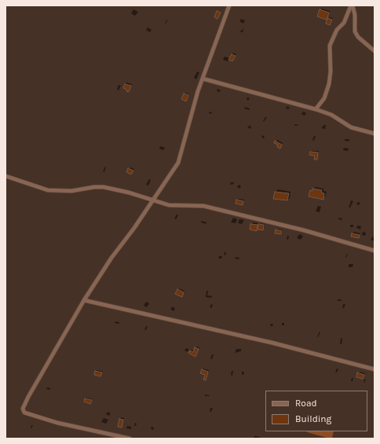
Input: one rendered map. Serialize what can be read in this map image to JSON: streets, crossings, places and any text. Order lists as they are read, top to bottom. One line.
{"legend":["Road","Building"]}
